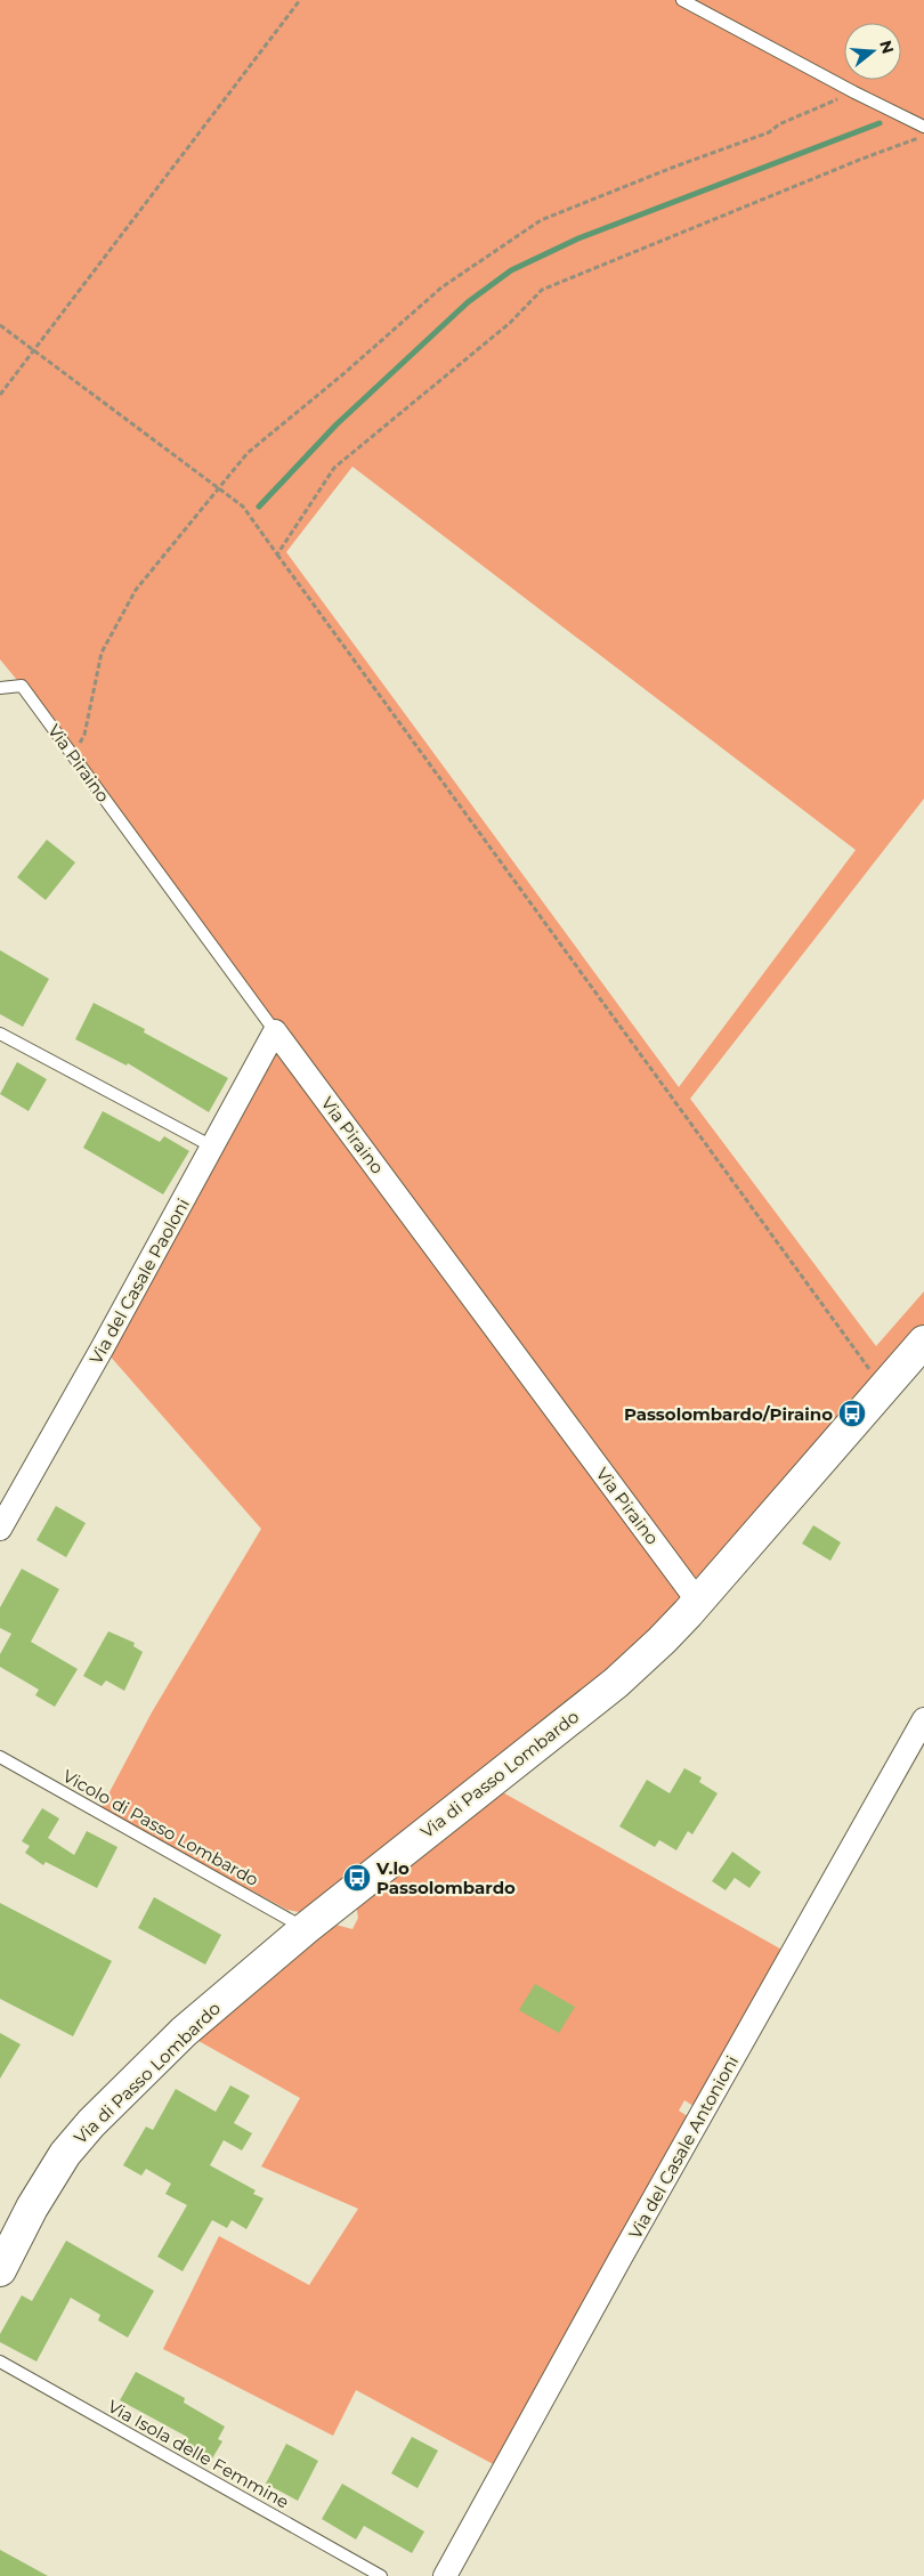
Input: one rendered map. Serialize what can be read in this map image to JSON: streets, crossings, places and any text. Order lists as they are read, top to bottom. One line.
{"streets":{"street":["Via Piraino","Via del Casale Paoloni","Via di Passo Lombardo","Via del Casale Antonioni"],"lane":["Vicolo di Passo Lombardo","Via Isola delle Femmine"]},"crossings":[["Via Piraino","Via del Casale Paoloni"],["Via Piraino","Via di Passo Lombardo"],["Via di Passo Lombardo","Vicolo di Passo Lombardo"]],"places":{"bus stop":["Passolombardo/Piraino","V.lo Passolombardo"]},"north":"right"}
